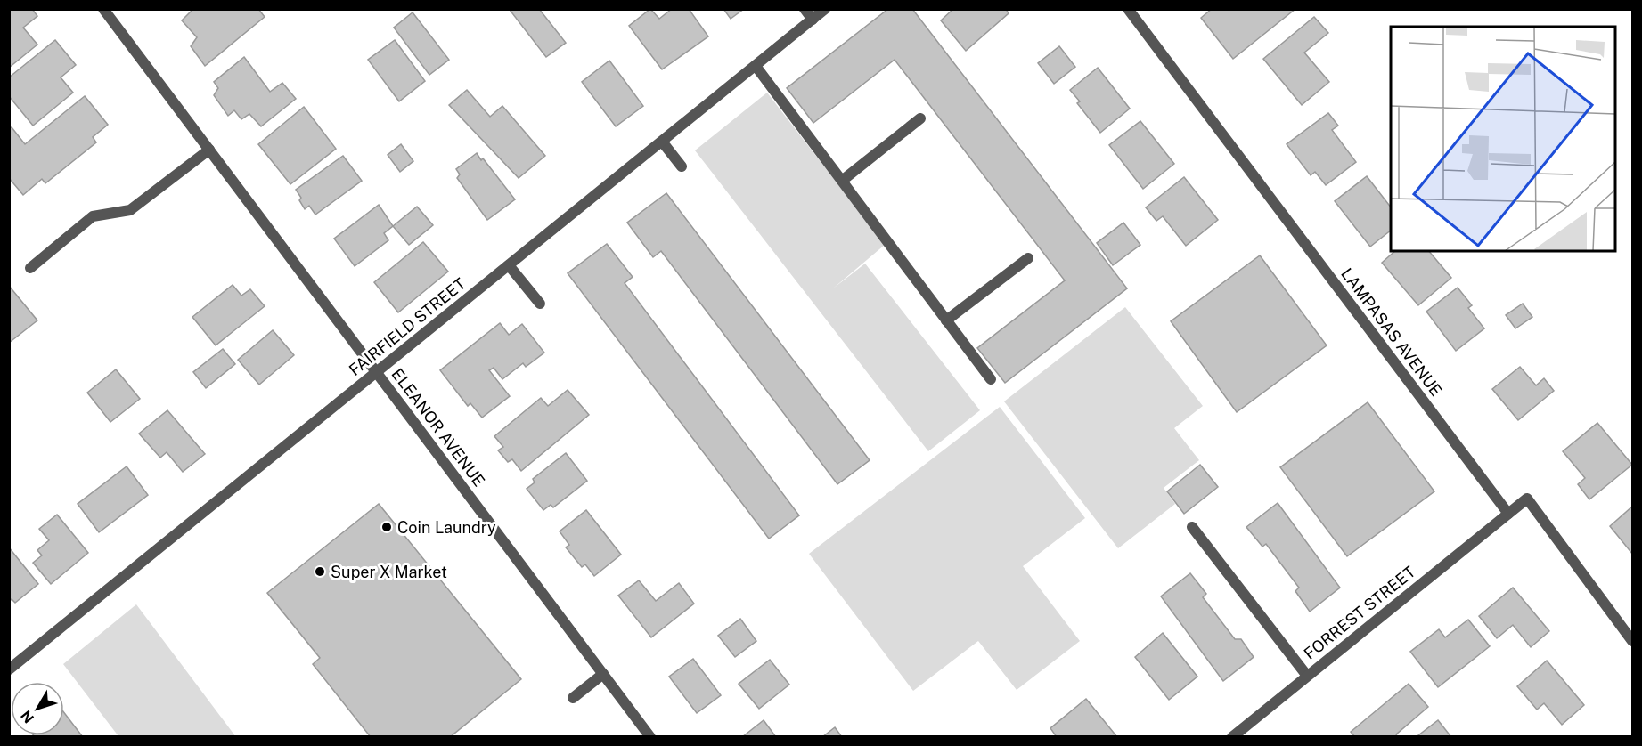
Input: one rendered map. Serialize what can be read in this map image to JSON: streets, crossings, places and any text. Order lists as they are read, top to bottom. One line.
{"streets":{"street":["FAIRFIELD STREET","LAMPASAS AVENUE","ELEANOR AVENUE","FORREST STREET"]},"crossings":[["FAIRFIELD STREET","ELEANOR AVENUE"],["LAMPASAS AVENUE","FORREST STREET"]],"places":["Coin Laundry","Super X Market"],"north":"bottom left"}
